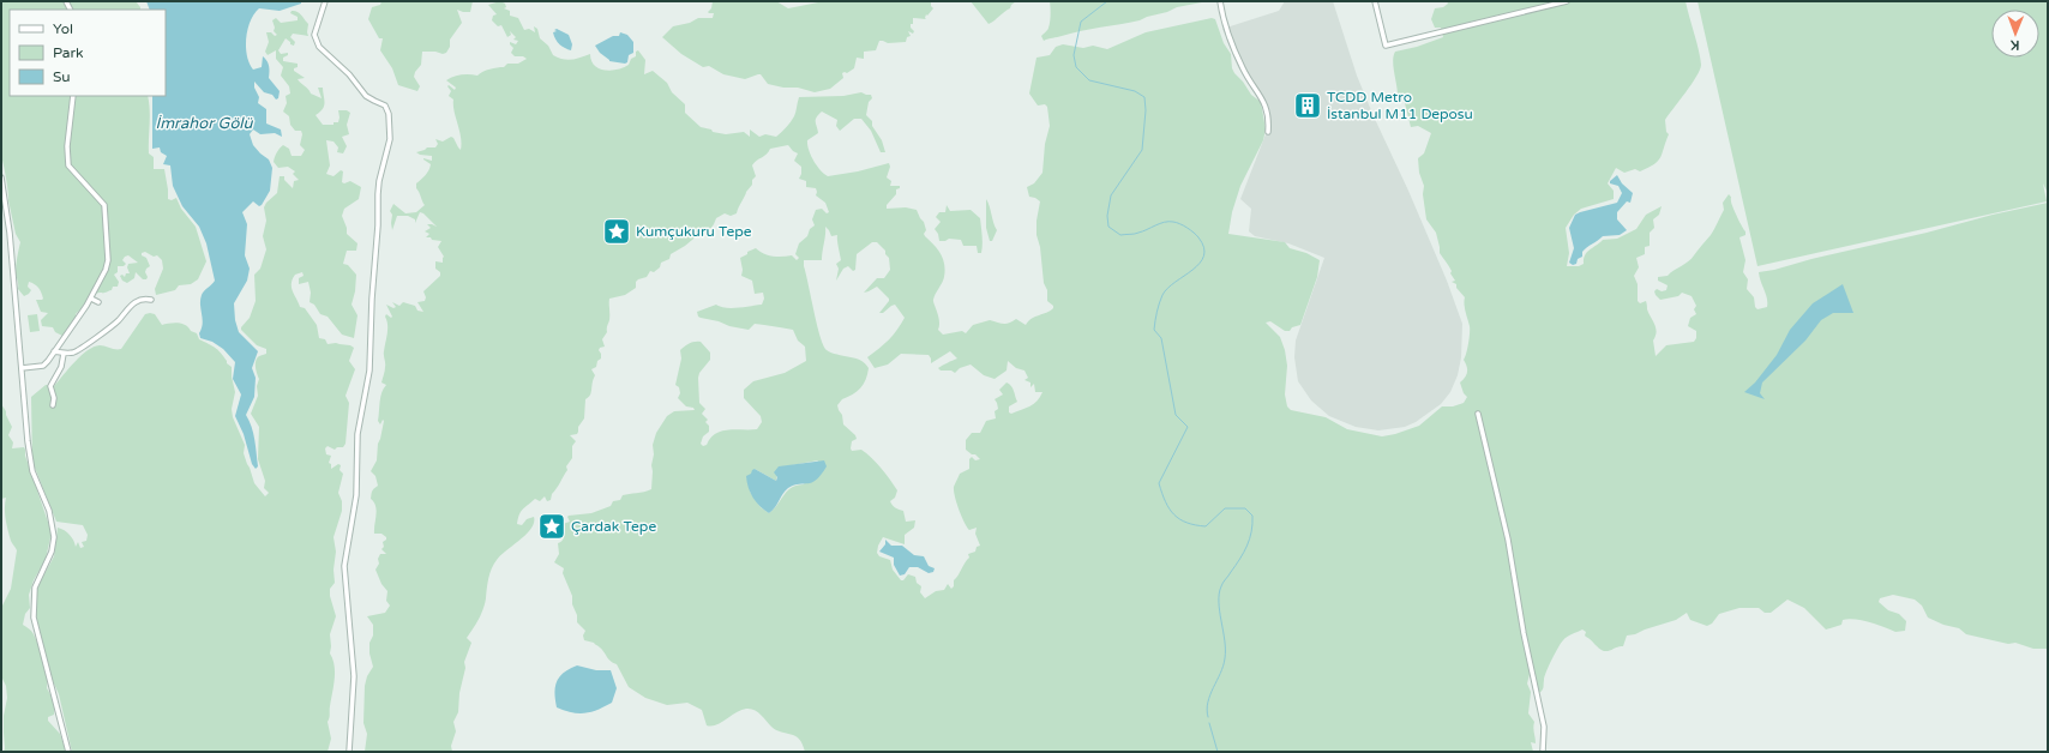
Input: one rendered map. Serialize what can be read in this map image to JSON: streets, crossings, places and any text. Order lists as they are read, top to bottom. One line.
{"water":["İmrahor Gölü"],"places":{"building":["TCDD Metro İstanbul M11 Deposu"],"place":["Kumçukuru Tepe","Çardak Tepe"]},"legend":["Yol","Park","Su"],"north":"bottom"}
